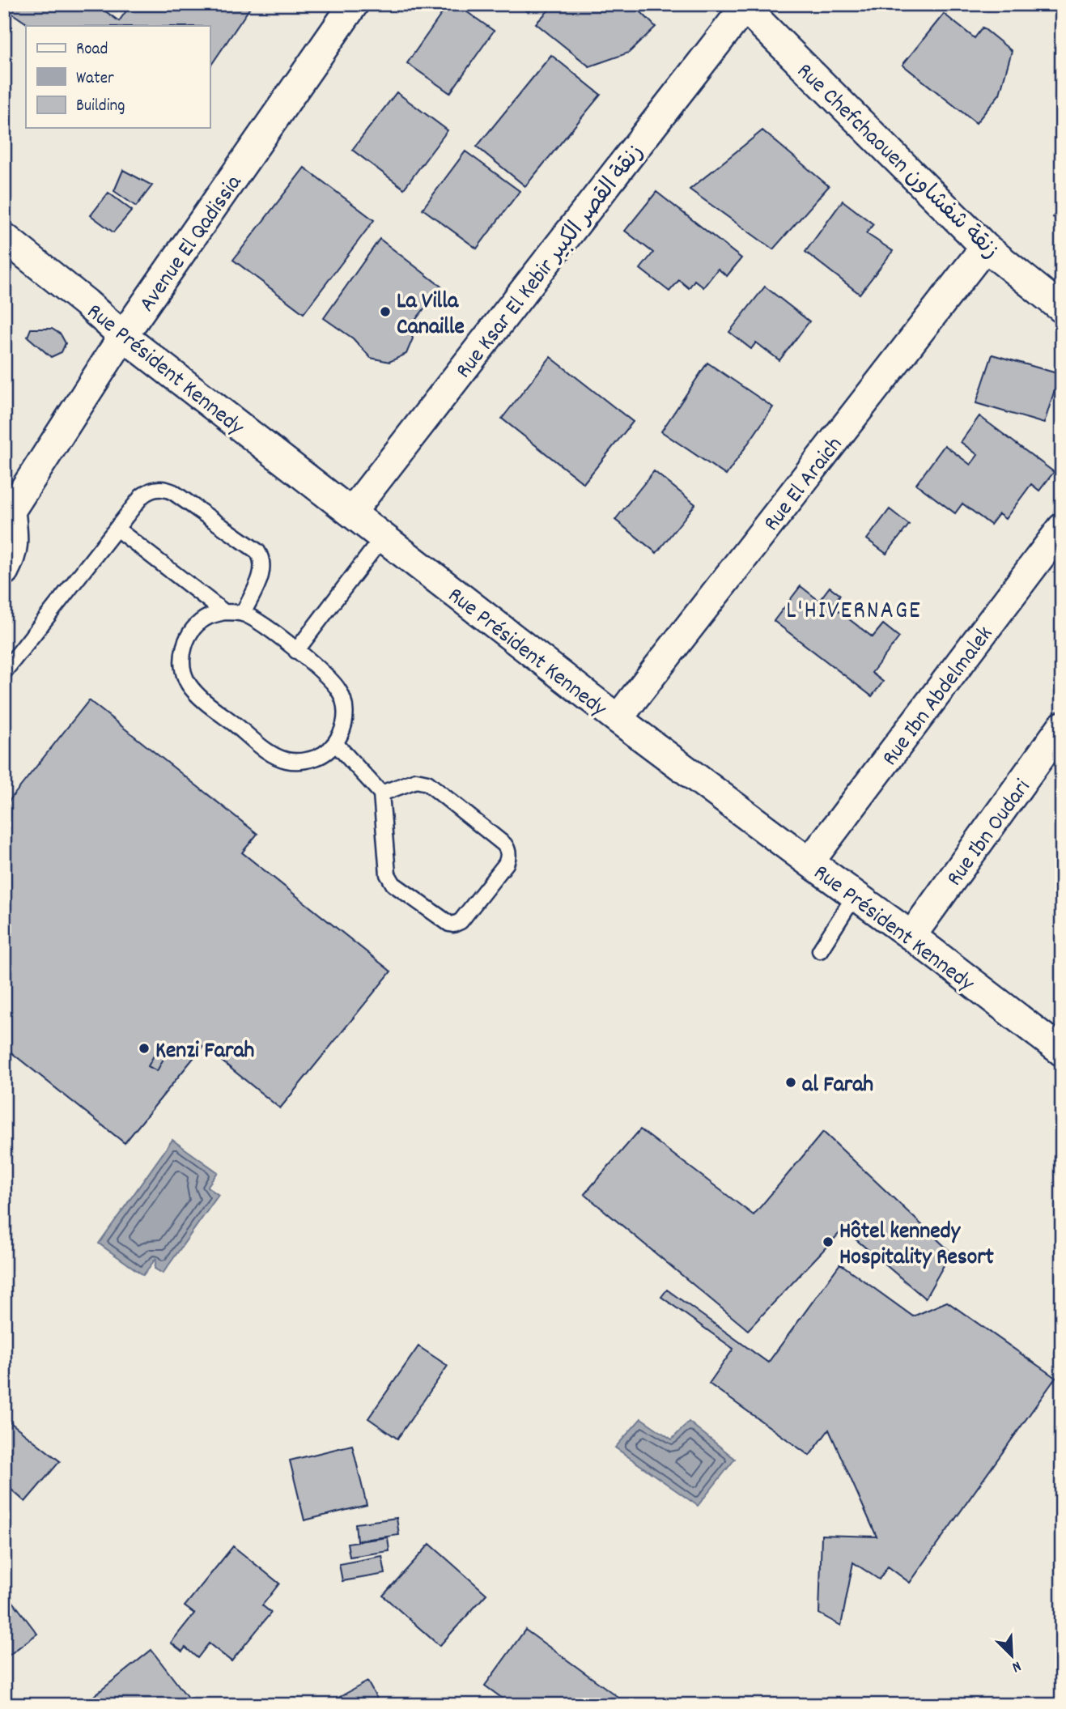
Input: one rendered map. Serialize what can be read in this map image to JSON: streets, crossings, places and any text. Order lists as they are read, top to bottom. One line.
{"streets":{"street":["Rue Chefchaouen زنقة شفشاون","Avenue El Qadissia","Rue Ksar El Kebir زنقة القصر الكبير","Rue Président Kennedy","Rue El Araich","Rue Ibn Abdelmalek","Rue Ibn Oudari"]},"crossings":[["Rue Chefchaouen زنقة شفشاون","Rue Ksar El Kebir زنقة القصر الكبير"],["Rue Chefchaouen زنقة شفشاون","Rue El Araich"],["Avenue El Qadissia","Rue Président Kennedy"],["Rue Ksar El Kebir زنقة القصر الكبير","Rue Président Kennedy"],["Rue Président Kennedy","Rue El Araich"],["Rue Président Kennedy","Rue Ibn Abdelmalek"],["Rue Président Kennedy","Rue Ibn Oudari"]],"districts":["L'HIVERNAGE"],"places":["La Villa Canaille","Kenzi Farah","al Farah","Hôtel kennedy Hospitality Resort"],"legend":["Road","Water","Building"],"north":"bottom right"}
